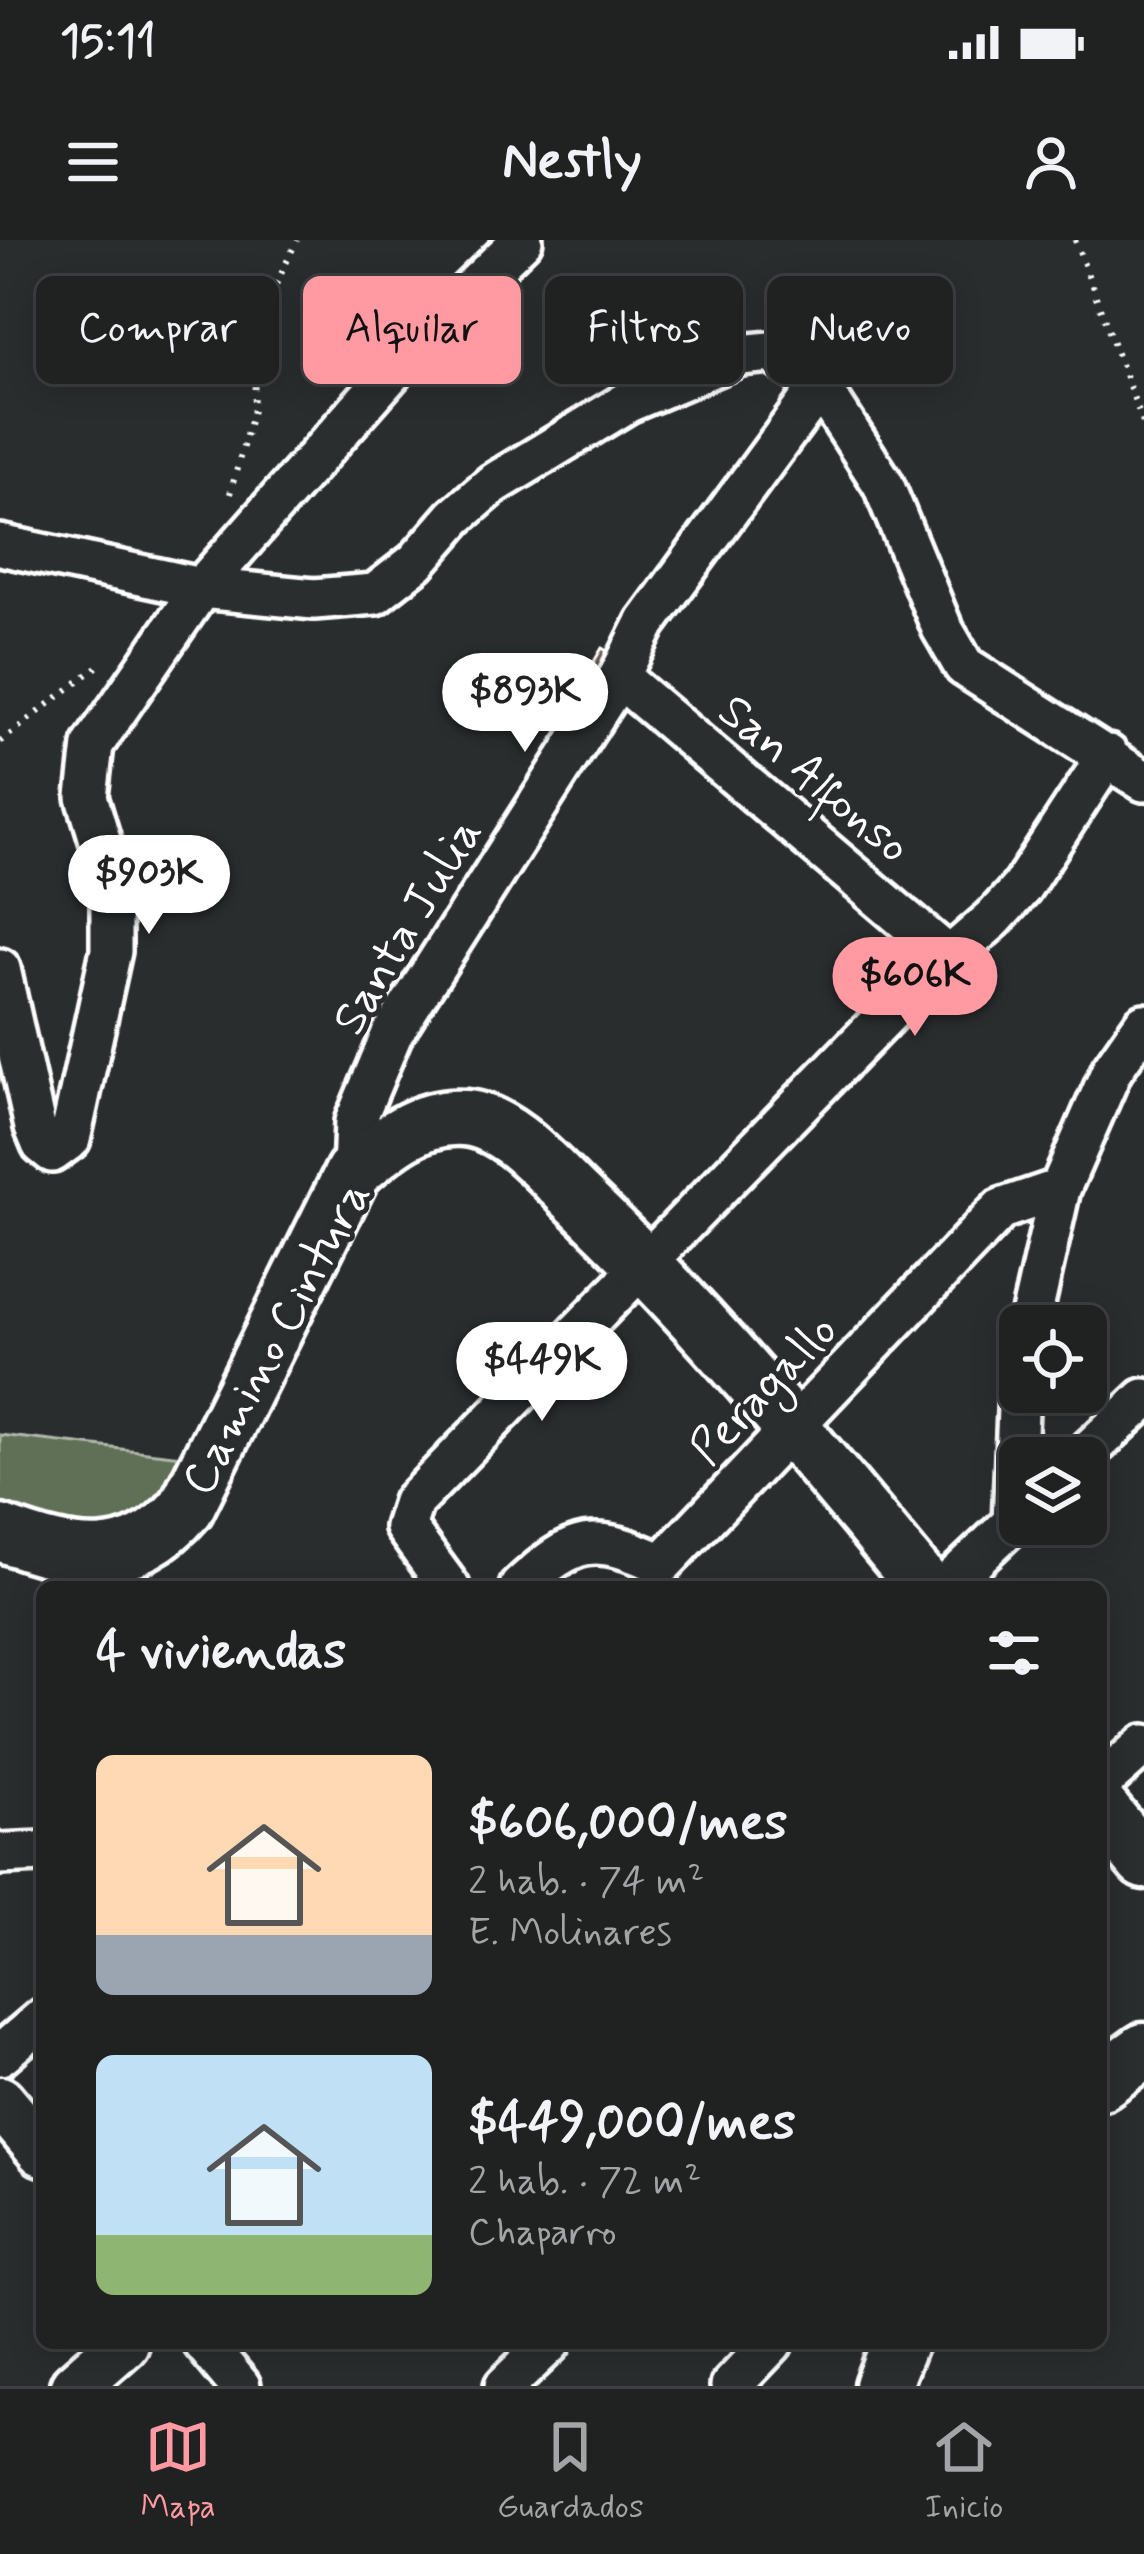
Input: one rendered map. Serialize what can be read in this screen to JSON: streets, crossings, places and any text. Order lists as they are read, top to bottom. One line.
{"streets":{"main road":["Camino Cintura"],"street":["San Alfonso","Santa Julia","Peragallo"]},"crossings":[["San Alfonso","Santa Julia"],["Santa Julia","Camino Cintura"],["Camino Cintura","Peragallo"]],"page":{"status":"15:11","header":"Nestly","chip":["Comprar","Alquilar","Filtros","Nuevo"],"price":["$893K","$903K","$606K","$449K"],"heading":"4 viviendas","list":[{"name":"$606,000/mes","note":"2 hab. · 74 m² · E. Molinares"},{"name":"$449,000/mes","note":"2 hab. · 72 m² · Chaparro"}],"tabs":["Mapa","Guardados","Inicio"]}}
